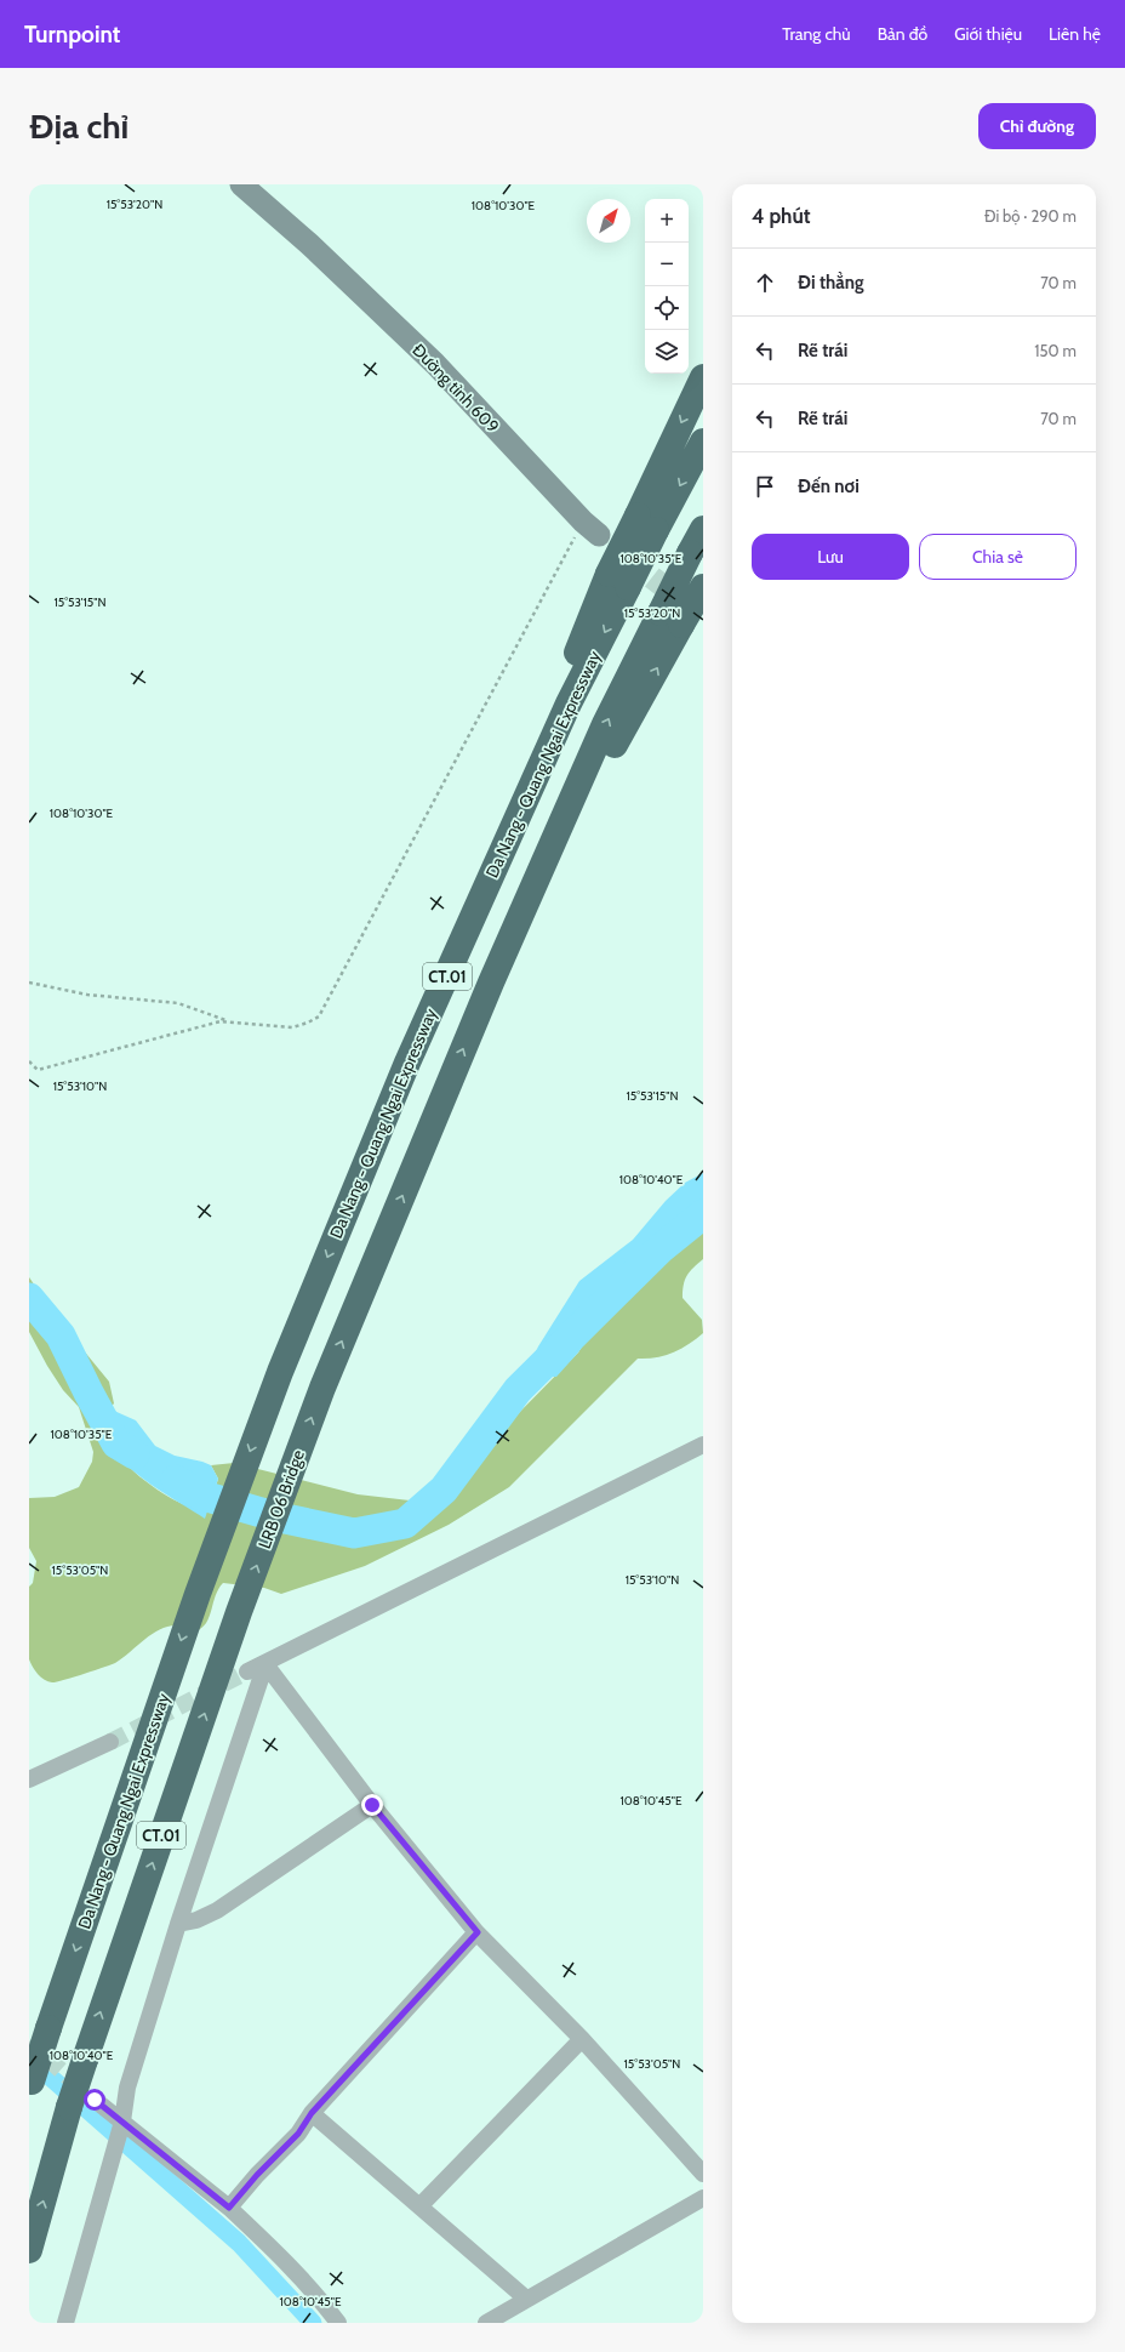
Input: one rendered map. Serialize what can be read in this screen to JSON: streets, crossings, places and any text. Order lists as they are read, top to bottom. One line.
{"streets":{"highway":["Da Nang - Quang Ngai Expressway","CT.01","LRB 06 Bridge"],"main road":["Đường tỉnh 609"]},"crossings":[["Da Nang - Quang Ngai Expressway","CT.01"],["CT.01","LRB 06 Bridge"]],"one_way":["Da Nang - Quang Ngai Expressway","LRB 06 Bridge"],"north":"top right","page":{"header":"Turnpoint","nav":["Trang chủ","Bản đồ","Giới thiệu","Liên hệ"],"buttons":["Chỉ đường",["Lưu","Chia sẻ"]],"title":"Địa chỉ","heading":["4 phút","Đi bộ · 290 m"],"map_buttons":["+","−"],"list":[["Đi thẳng","70 m"],["Rẽ trái","150 m"],["Rẽ trái","70 m"],"Đến nơi"]},"coordinates":["15°53'20\"N","108°10'30\"E","108°10'35\"E","15°53'15\"N","15°53'10\"N","108°10'40\"E","15°53'05\"N","108°10'45\"E"]}
